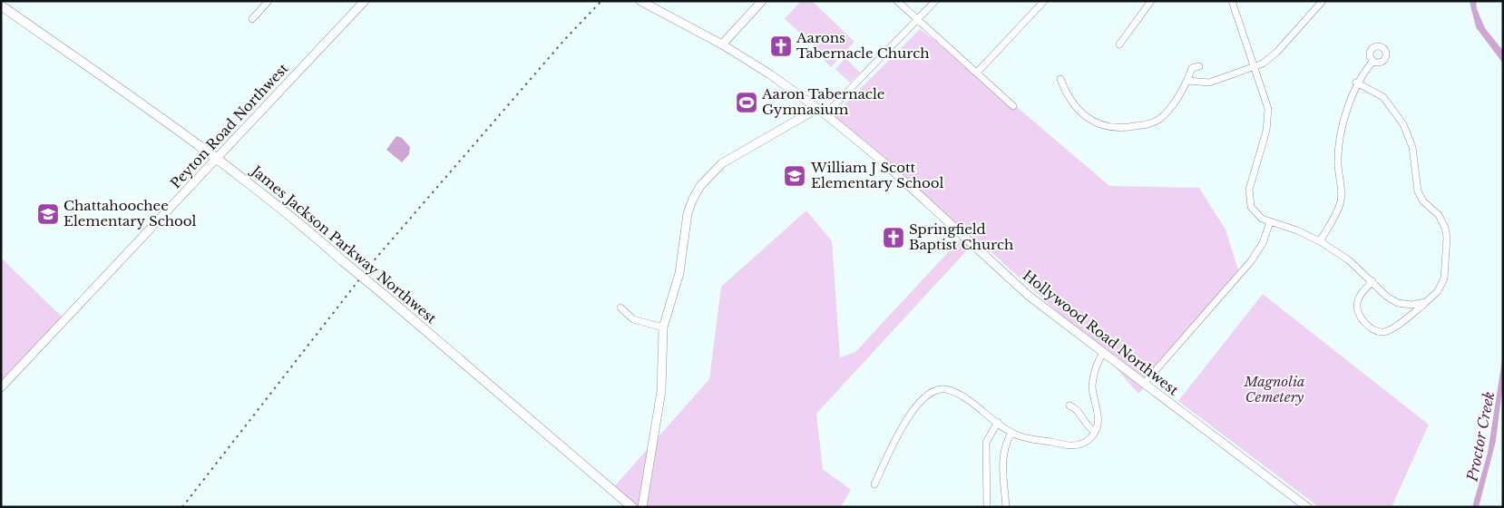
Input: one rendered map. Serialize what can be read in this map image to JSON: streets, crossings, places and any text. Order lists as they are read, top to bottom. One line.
{"streets":{"main road":["James Jackson Parkway Northwest"],"street":["Peyton Road Northwest","Hollywood Road Northwest"]},"crossings":[["Peyton Road Northwest","James Jackson Parkway Northwest"]],"water":["Proctor Creek"],"parks":["Magnolia Cemetery"],"places":{"church":["Aarons Tabernacle Church","Springfield Baptist Church"],"sports":["Aaron Tabernacle Gymnasium"],"school or university":["William J Scott Elementary School","Chattahoochee Elementary School"]}}
